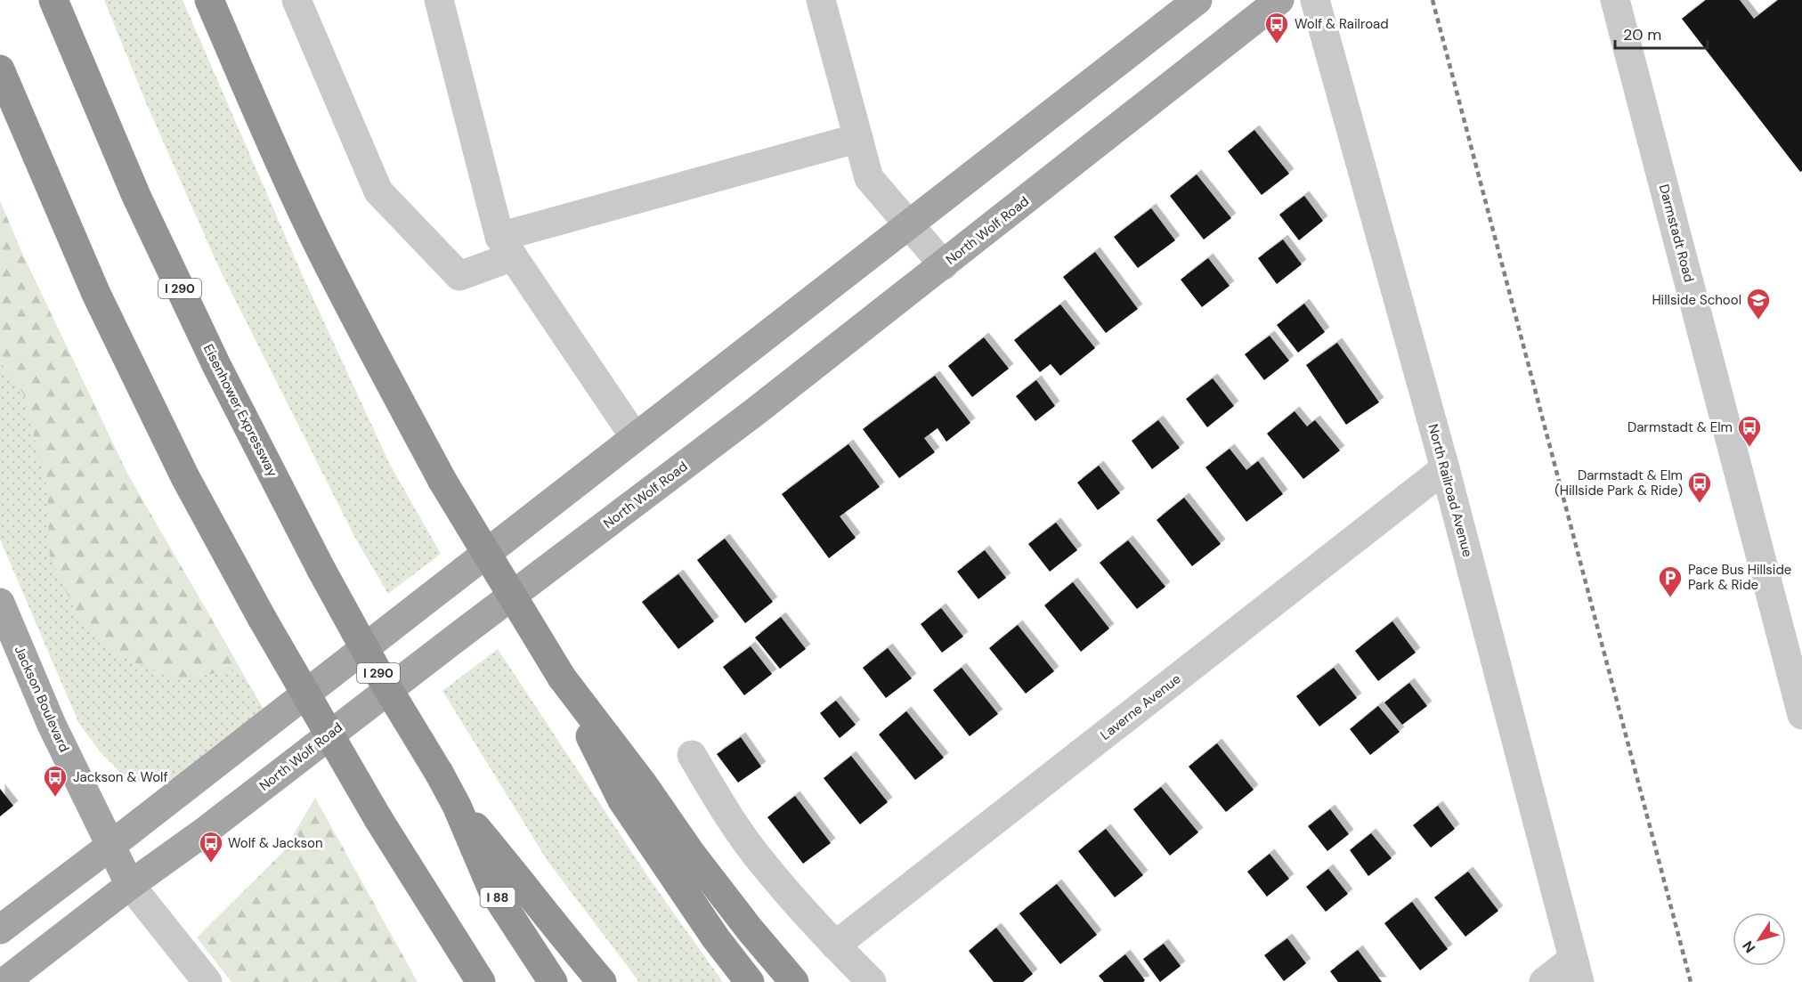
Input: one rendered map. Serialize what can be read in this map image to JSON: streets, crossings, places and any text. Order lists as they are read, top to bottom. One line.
{"streets":{"highway":["I 290","Eisenhower Expressway","I 88"],"main road":["North Wolf Road","Jackson Boulevard"],"street":["Darmstadt Road","North Railroad Avenue","Laverne Avenue"]},"crossings":[["North Wolf Road","Jackson Boulevard"],["I 290","Eisenhower Expressway"],["I 290","I 88"],["Eisenhower Expressway","I 88"],["North Railroad Avenue","Laverne Avenue"]],"places":{"bus stop":["Wolf & Railroad","Darmstadt & Elm","Darmstadt & Elm (Hillside Park & Ride)","Jackson & Wolf","Wolf & Jackson"],"school or university":["Hillside School"],"parking":["Pace Bus Hillside Park & Ride"]},"scale_bar":"20 m","north":"bottom left"}
